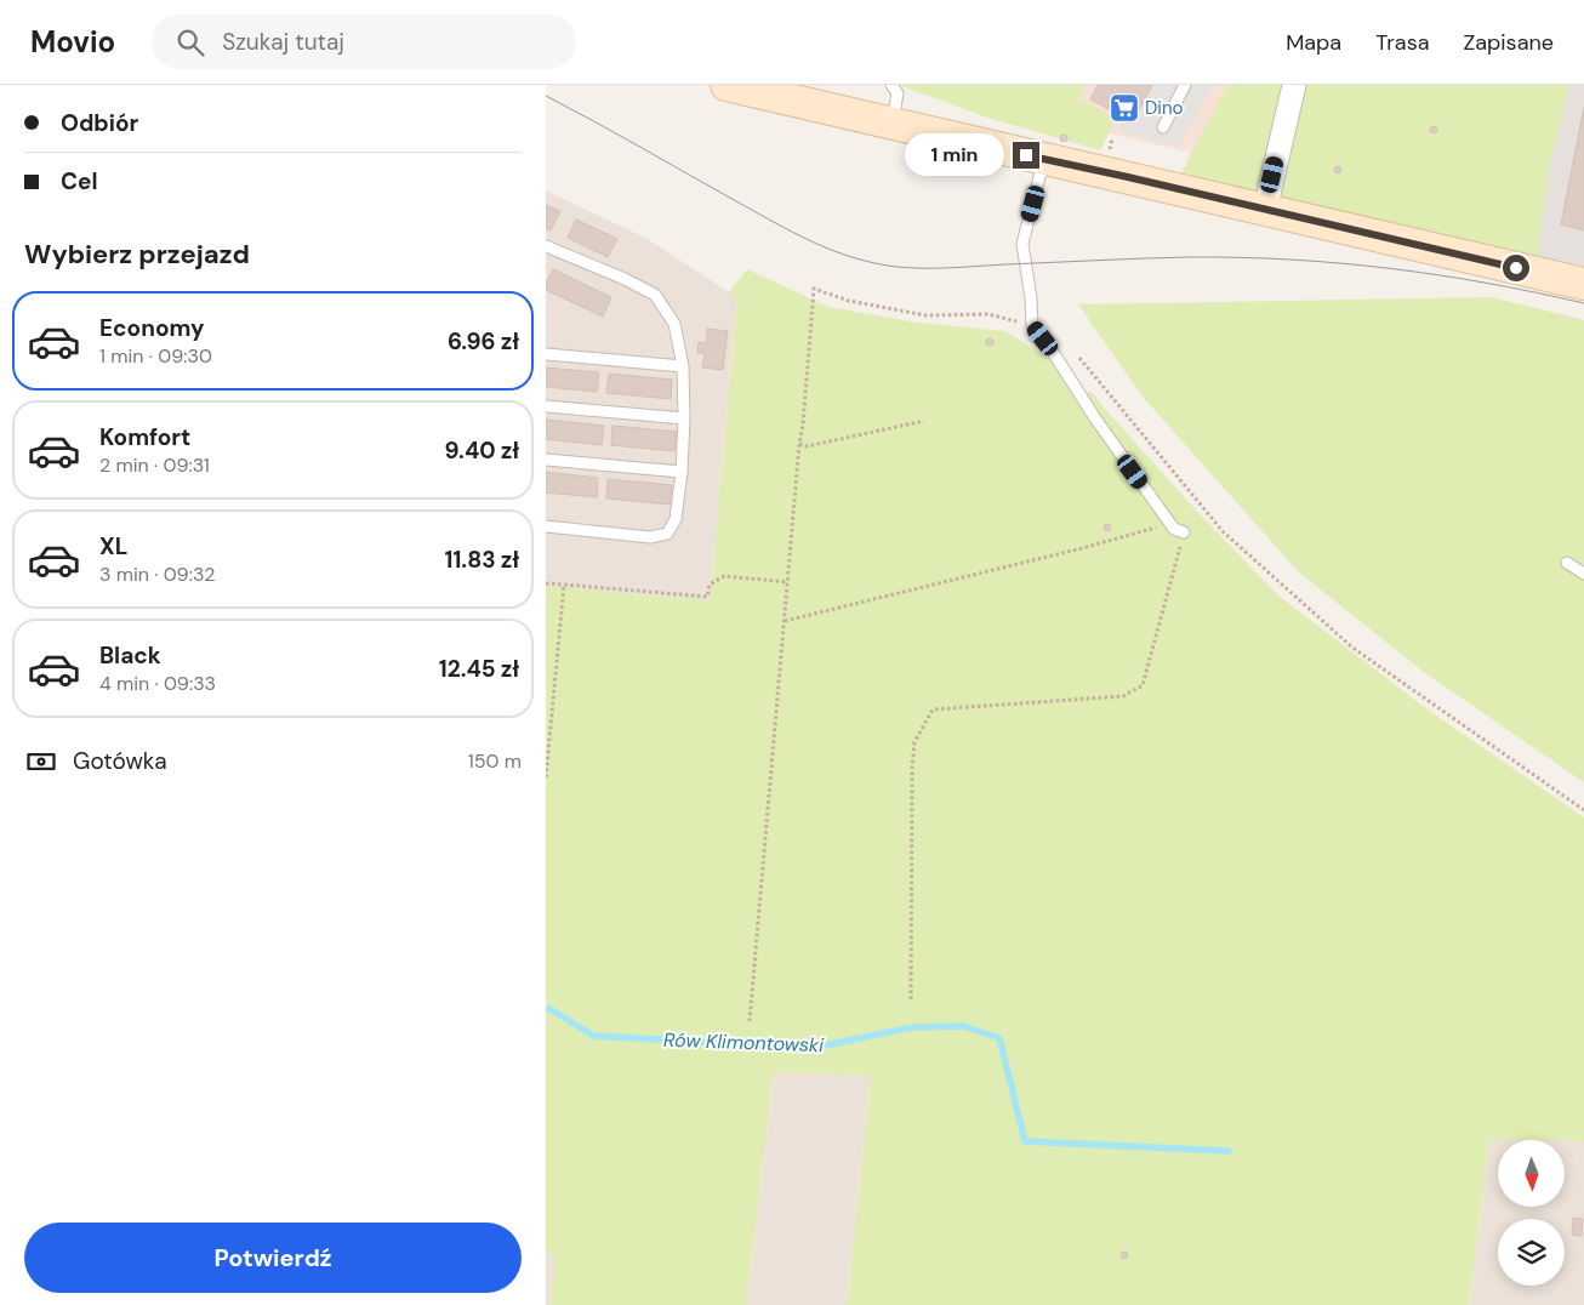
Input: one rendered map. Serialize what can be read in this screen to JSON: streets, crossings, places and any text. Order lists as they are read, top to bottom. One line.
{"water":["Rów Klimontowski"],"places":{"supermarket":["Dino"]},"north":"bottom","page":{"header":"Movio","search":"Szukaj tutaj","nav":["Mapa","Trasa","Zapisane"],"banner":["Odbiór","Cel"],"bubble":"1 min","heading":"Wybierz przejazd","list":[{"name":"Economy","note":"1 min · 09:30","value":"6.96 zł"},{"name":"Komfort","note":"2 min · 09:31","value":"9.40 zł"},{"name":"XL","note":"3 min · 09:32","value":"11.83 zł"},{"name":"Black","note":"4 min · 09:33","value":"12.45 zł"}],"pay":["Gotówka","150 m"],"buttons":"Potwierdź"}}
